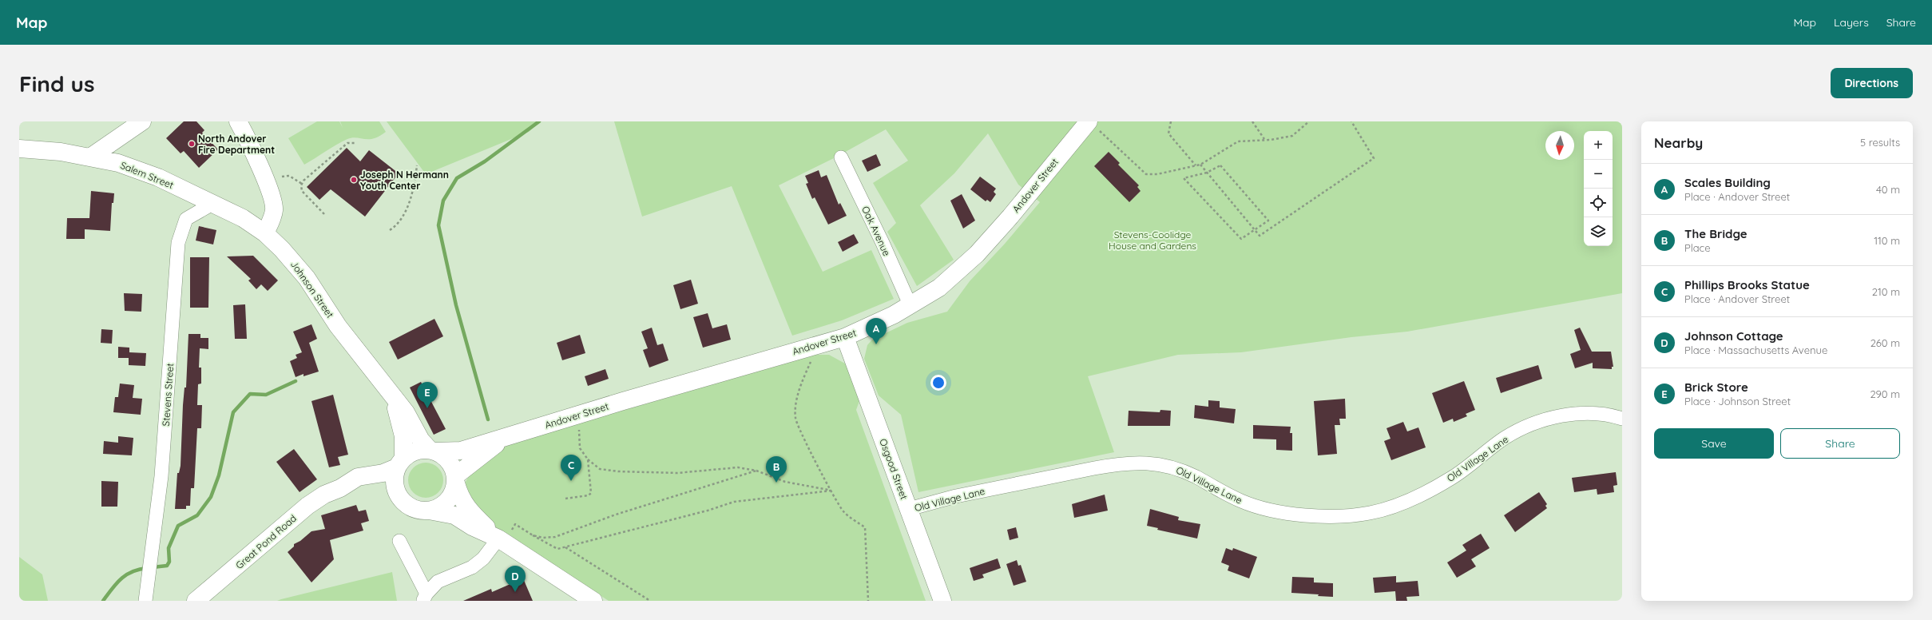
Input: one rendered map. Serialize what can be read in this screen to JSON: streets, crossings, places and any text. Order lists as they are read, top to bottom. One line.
{"streets":{"street":["Salem Street","Andover Street","Oak Avenue","Johnson Street","Stevens Street","Old Village Lane","Osgood Street","Great Pond Road"]},"crossings":[["Salem Street","Johnson Street"],["Salem Street","Stevens Street"],["Andover Street","Oak Avenue"],["Andover Street","Johnson Street"],["Andover Street","Osgood Street"],["Andover Street","Great Pond Road"],["Johnson Street","Great Pond Road"],["Old Village Lane","Osgood Street"]],"parks":["Stevens-Coolidge House and Gardens"],"places":["North Andover Fire Department","Joseph N Hermann Youth Center"],"north":"bottom","page":{"header":"Map","nav":["Map","Layers","Share"],"buttons":["Directions",["Save","Share"]],"title":"Find us","heading":["Nearby","5 results"],"map_buttons":["+","−"],"list":[{"mark":"A","name":"Scales Building","note":"Place · Andover Street","value":"40 m"},{"mark":"B","name":"The Bridge","note":"Place","value":"110 m"},{"mark":"C","name":"Phillips Brooks Statue","note":"Place · Andover Street","value":"210 m"},{"mark":"D","name":"Johnson Cottage","note":"Place · Massachusetts Avenue","value":"260 m"},{"mark":"E","name":"Brick Store","note":"Place · Johnson Street","value":"290 m"}],"pins":["A","E","C","B","D"]}}
